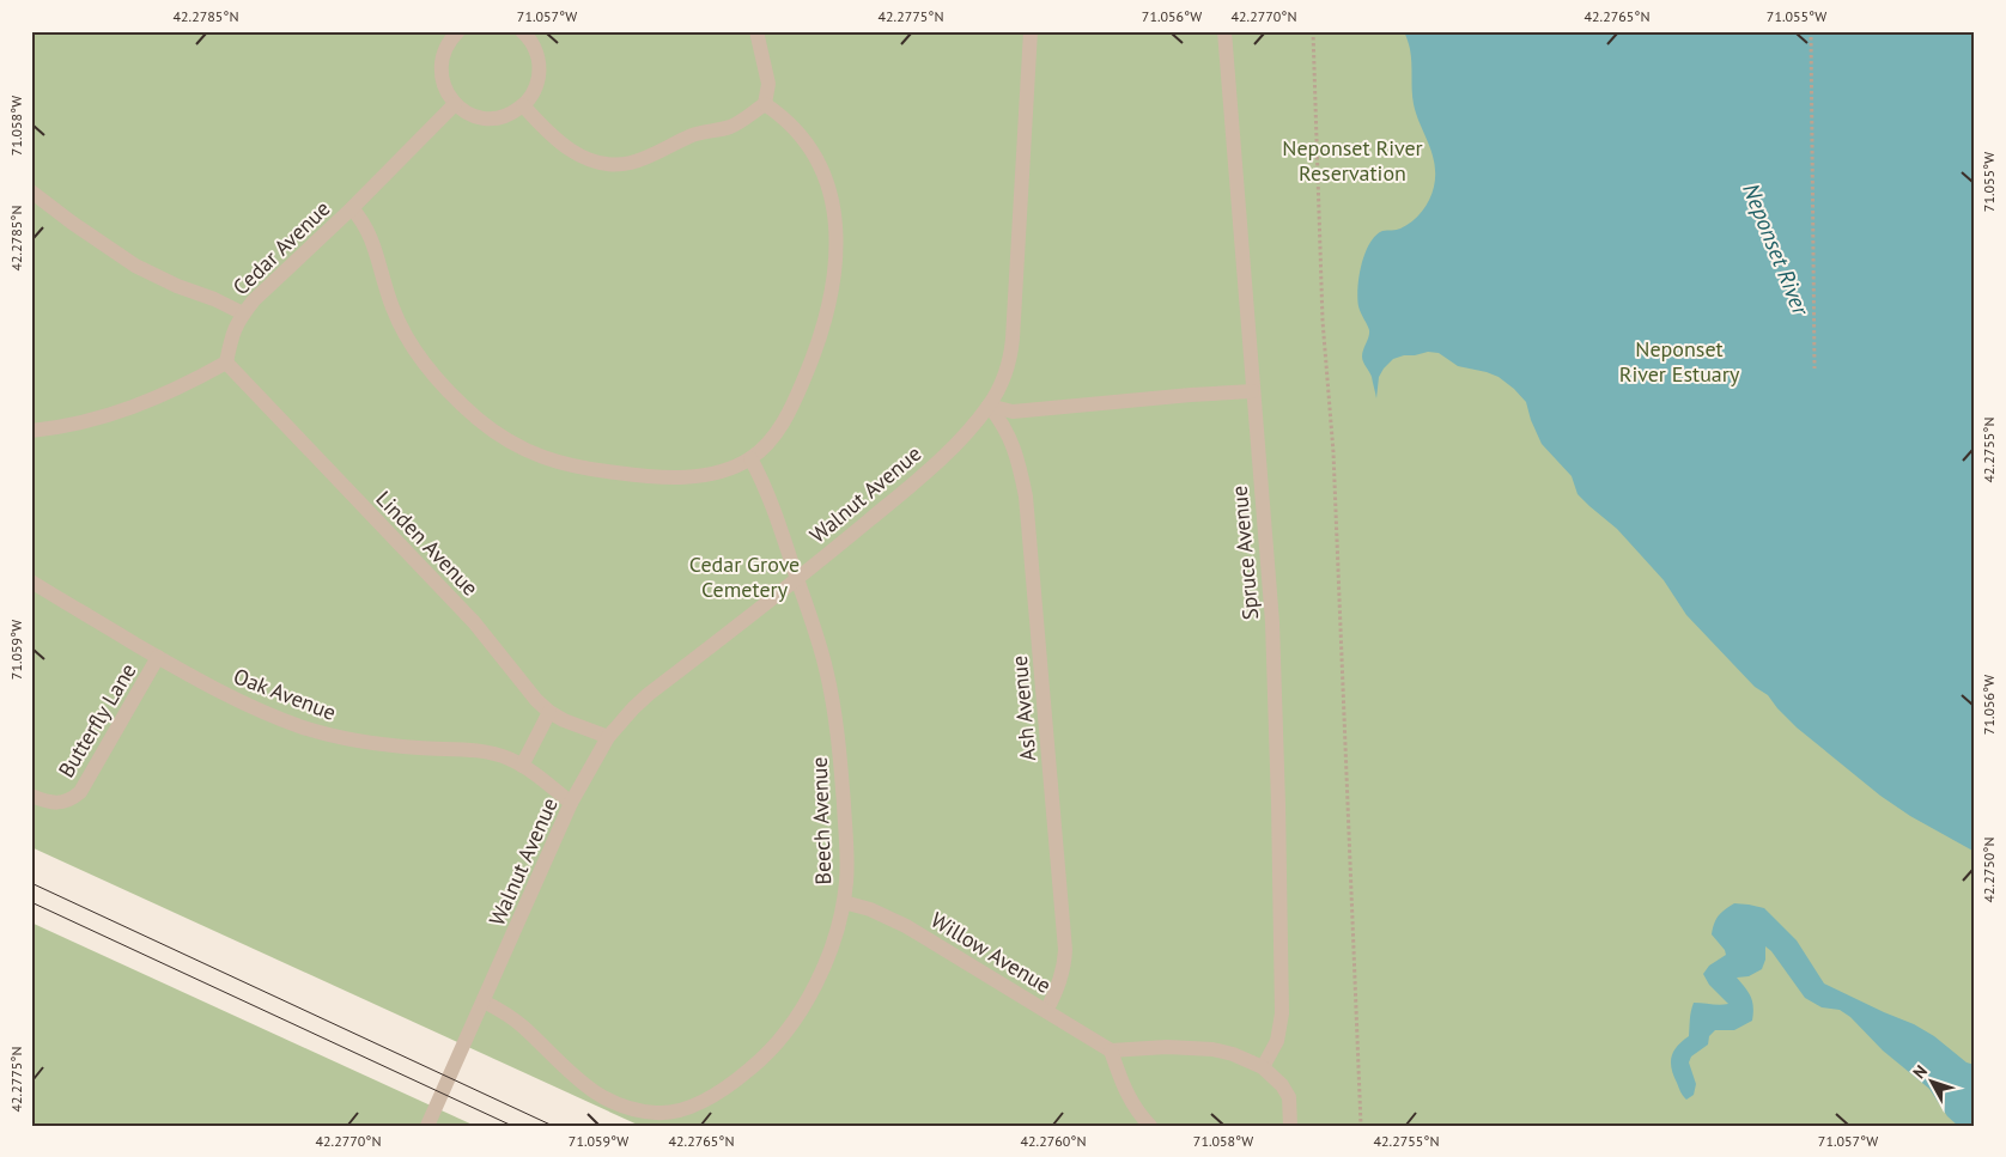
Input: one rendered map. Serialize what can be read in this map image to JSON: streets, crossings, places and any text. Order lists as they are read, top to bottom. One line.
{"streets":{"lane":["Cedar Avenue","Walnut Avenue","Linden Avenue","Spruce Avenue","Oak Avenue","Ash Avenue","Butterfly Lane","Beech Avenue","Willow Avenue"]},"crossings":[["Cedar Avenue","Linden Avenue"],["Walnut Avenue","Linden Avenue"],["Walnut Avenue","Oak Avenue"],["Walnut Avenue","Ash Avenue"],["Walnut Avenue","Beech Avenue"],["Oak Avenue","Butterfly Lane"],["Ash Avenue","Willow Avenue"],["Beech Avenue","Willow Avenue"]],"water":["Neponset River"],"parks":["Neponset River Reservation","Neponset River Estuary","Cedar Grove Cemetery"],"north":"top left","coordinates":["42.2785°N","71.057°W","42.2775°N","71.056°W","42.2770°N","42.2765°N","71.055°W","71.058°W","42.2755°N","71.059°W","42.2750°N","42.2760°N"]}
